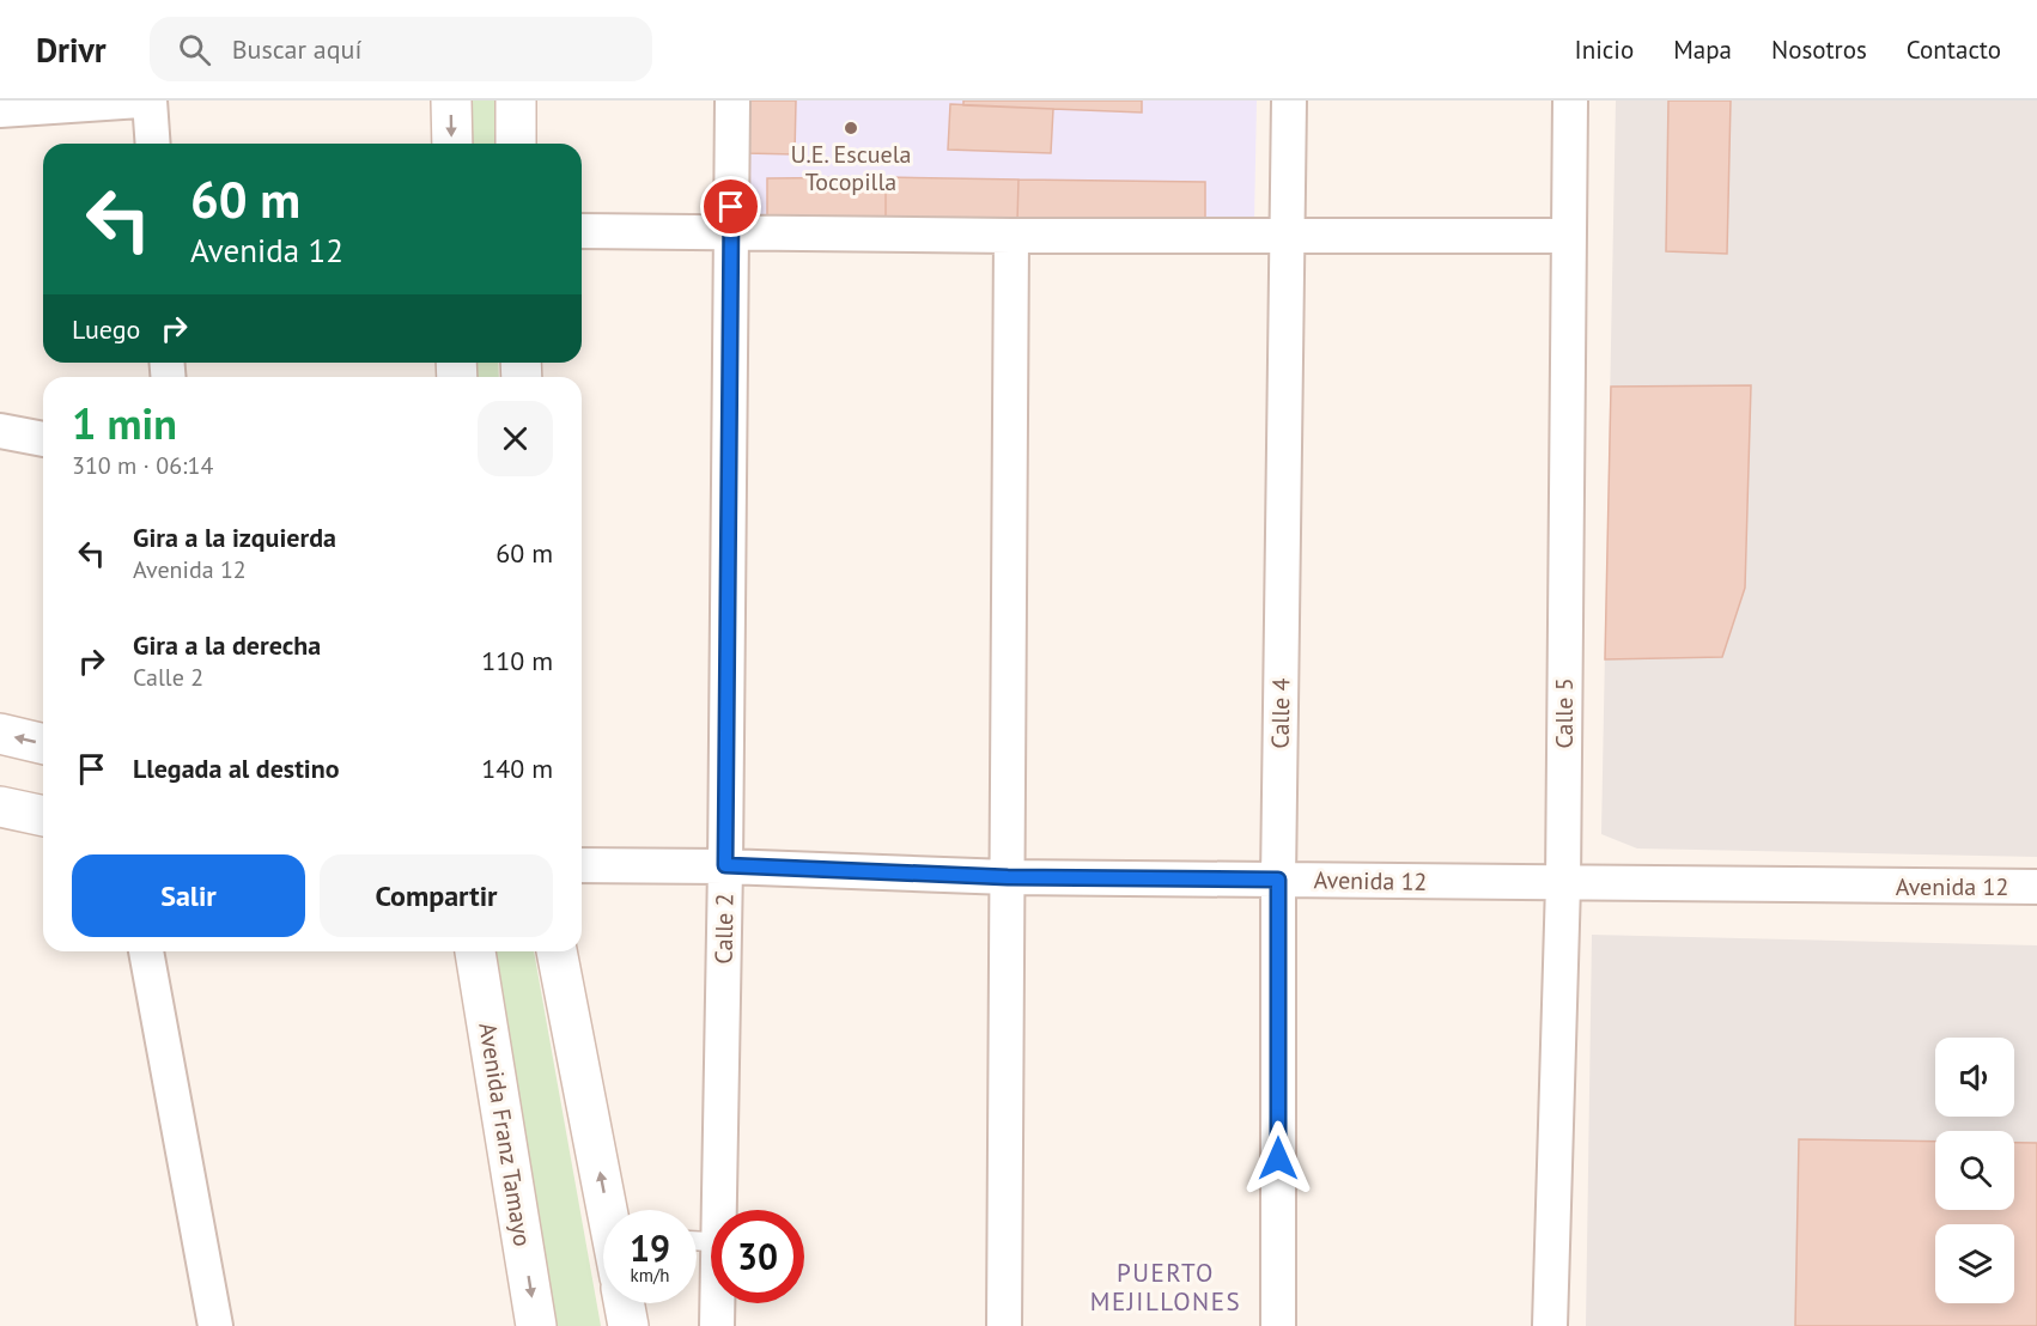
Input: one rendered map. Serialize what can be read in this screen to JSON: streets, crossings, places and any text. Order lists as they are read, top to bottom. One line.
{"streets":{"main road":["Avenida Franz Tamayo"],"street":["Calle 4","Calle 5","Avenida 12","Calle 2"]},"crossings":[["Calle 4","Avenida 12"],["Calle 5","Avenida 12"],["Avenida 12","Calle 2"]],"districts":["PUERTO MEJILLONES"],"places":["U.E. Escuela Tocopilla"],"page":{"header":"Drivr","search":"Buscar aquí","nav":["Inicio","Mapa","Nosotros","Contacto"],"turn":["60 m","Avenida 12"],"then":"Luego","heading":["1 min","310 m · 06:14"],"list":[{"name":"Gira a la izquierda","note":"Avenida 12","value":"60 m"},{"name":"Gira a la derecha","note":"Calle 2","value":"110 m"},{"name":"Llegada al destino","value":"140 m"}],"buttons":["Salir","Compartir"],"speed":"19 km/h","limit":"30"}}
